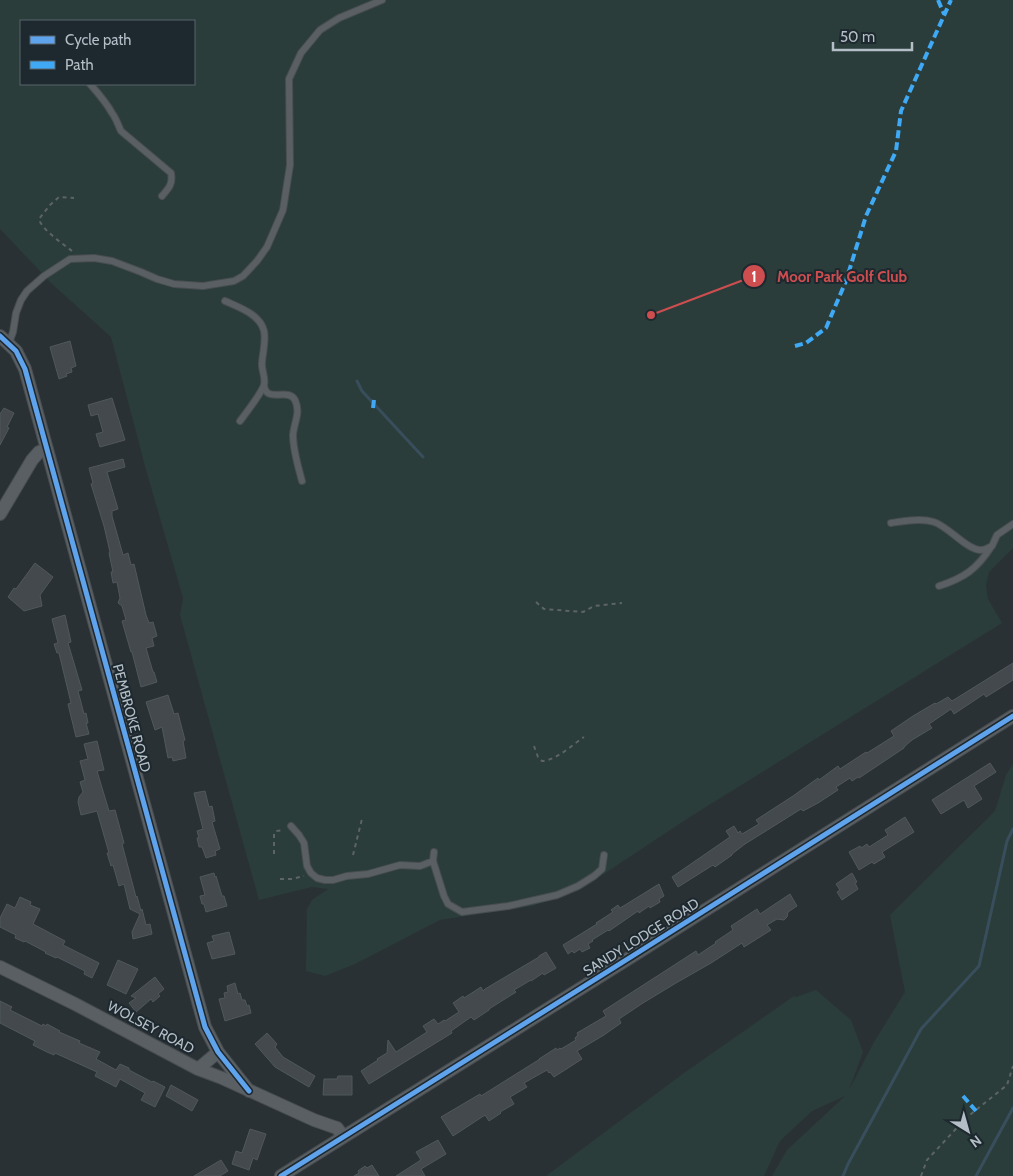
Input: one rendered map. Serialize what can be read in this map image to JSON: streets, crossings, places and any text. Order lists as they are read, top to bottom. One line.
{"streets":{"street":["PEMBROKE ROAD","SANDY LODGE ROAD","WOLSEY ROAD"]},"crossings":[["PEMBROKE ROAD","WOLSEY ROAD"],["SANDY LODGE ROAD","WOLSEY ROAD"]],"places":["Moor Park Golf Club"],"legend":["Cycle path","Path"],"scale_bar":"50 m","north":"bottom right"}
